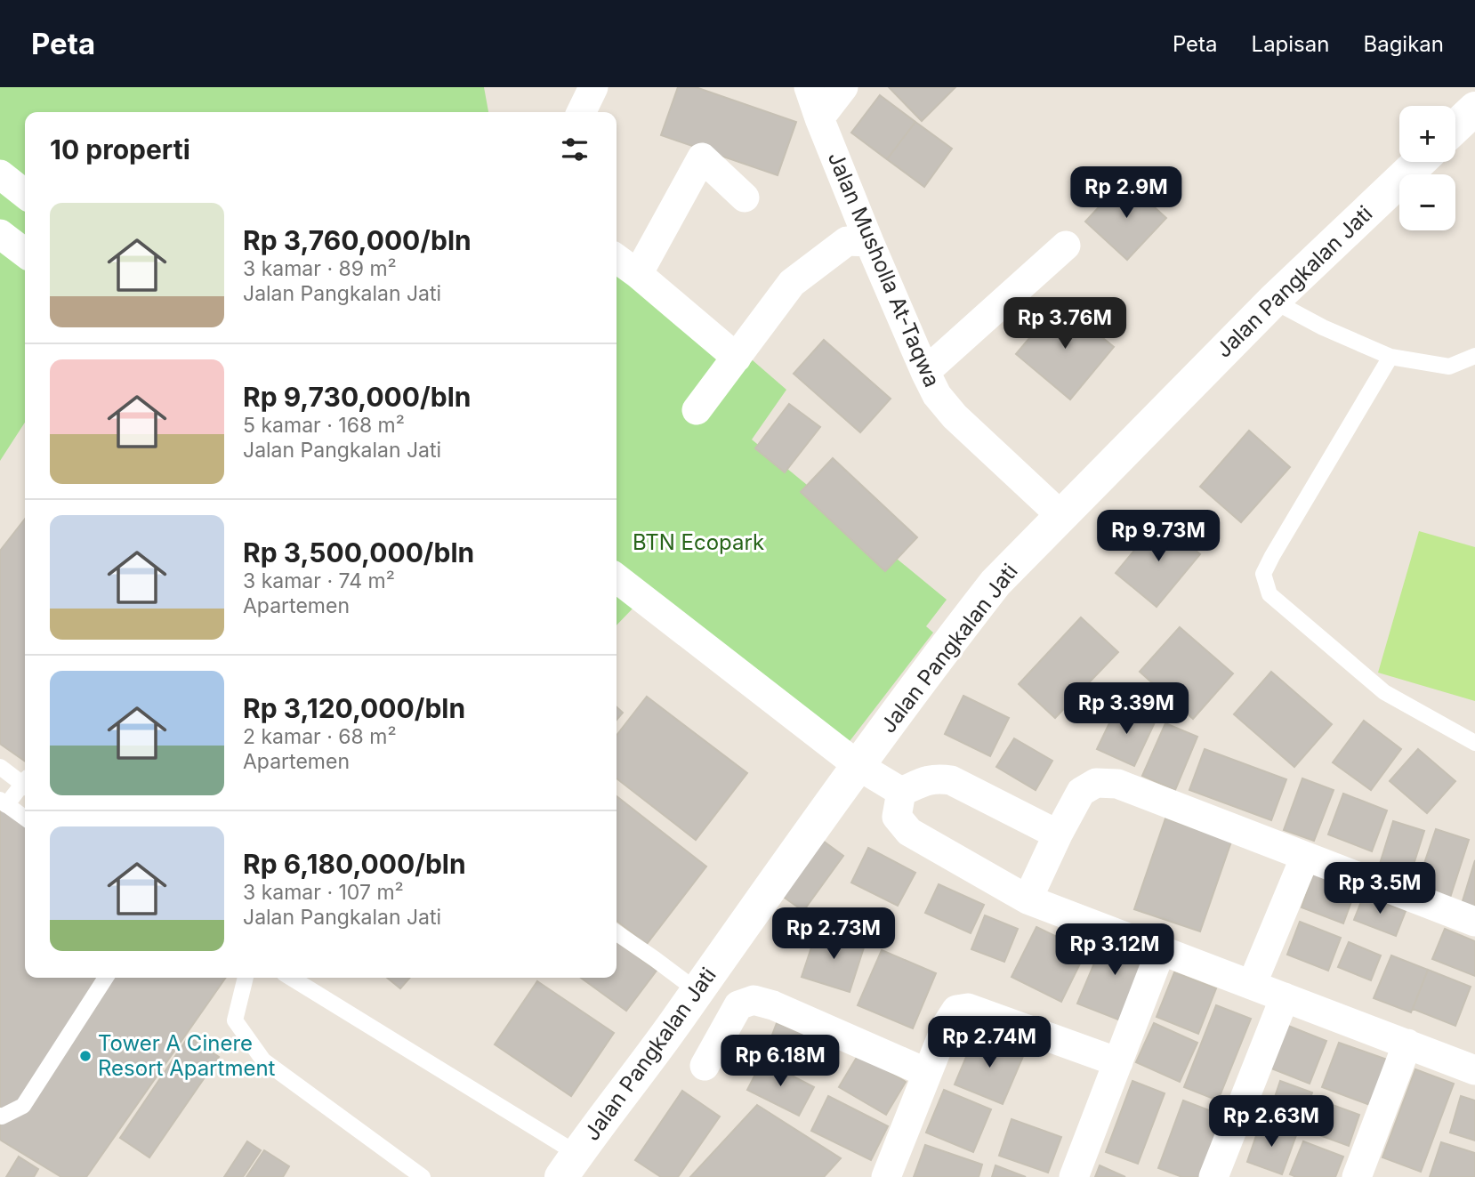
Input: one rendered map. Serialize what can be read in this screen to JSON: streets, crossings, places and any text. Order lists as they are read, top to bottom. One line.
{"streets":{"main road":["Jalan Pangkalan Jati"],"street":["Jalan Musholla At-Taqwa"]},"crossings":[["Jalan Musholla At-Taqwa","Jalan Pangkalan Jati"]],"parks":["BTN Ecopark"],"places":["Tower A Cinere Resort Apartment"],"page":{"header":"Peta","nav":["Peta","Lapisan","Bagikan"],"map_buttons":["+","−"],"heading":"10 properti","price":["Rp 2.9M","Rp 3.76M","Rp 9.73M","Rp 3.39M","Rp 3.5M","Rp 2.73M","Rp 3.12M","Rp 2.74M","Rp 6.18M","Rp 2.63M"],"list":[{"name":"Rp 3,760,000/bln","note":"3 kamar · 89 m² · Jalan Pangkalan Jati"},{"name":"Rp 9,730,000/bln","note":"5 kamar · 168 m² · Jalan Pangkalan Jati"},{"name":"Rp 3,500,000/bln","note":"3 kamar · 74 m² · Apartemen"},{"name":"Rp 3,120,000/bln","note":"2 kamar · 68 m² · Apartemen"},{"name":"Rp 6,180,000/bln","note":"3 kamar · 107 m² · Jalan Pangkalan Jati"}]}}
